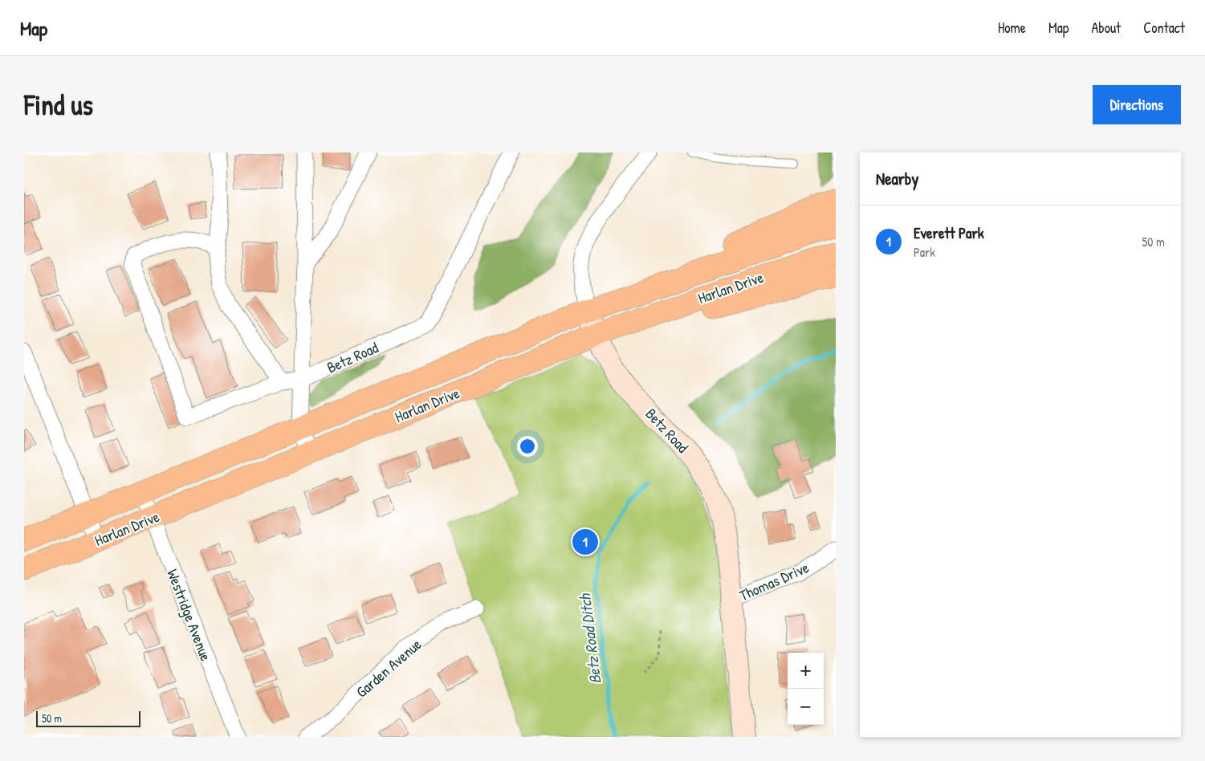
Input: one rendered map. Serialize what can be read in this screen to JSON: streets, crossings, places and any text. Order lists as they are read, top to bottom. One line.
{"streets":{"main road":["Harlan Drive"],"street":["Betz Road","Thomas Drive","Westridge Avenue","Garden Avenue"]},"crossings":[["Harlan Drive","Betz Road"],["Harlan Drive","Westridge Avenue"],["Betz Road","Thomas Drive"]],"water":["Betz Road Ditch"],"scale_bar":"50 m","page":{"header":"Map","nav":["Home","Map","About","Contact"],"buttons":"Directions","title":"Find us","heading":"Nearby","list":[{"mark":"1","name":"Everett Park","note":"Park","value":"50 m"}],"pins":"1","map_buttons":["+","−"],"scale":"50 m"}}
